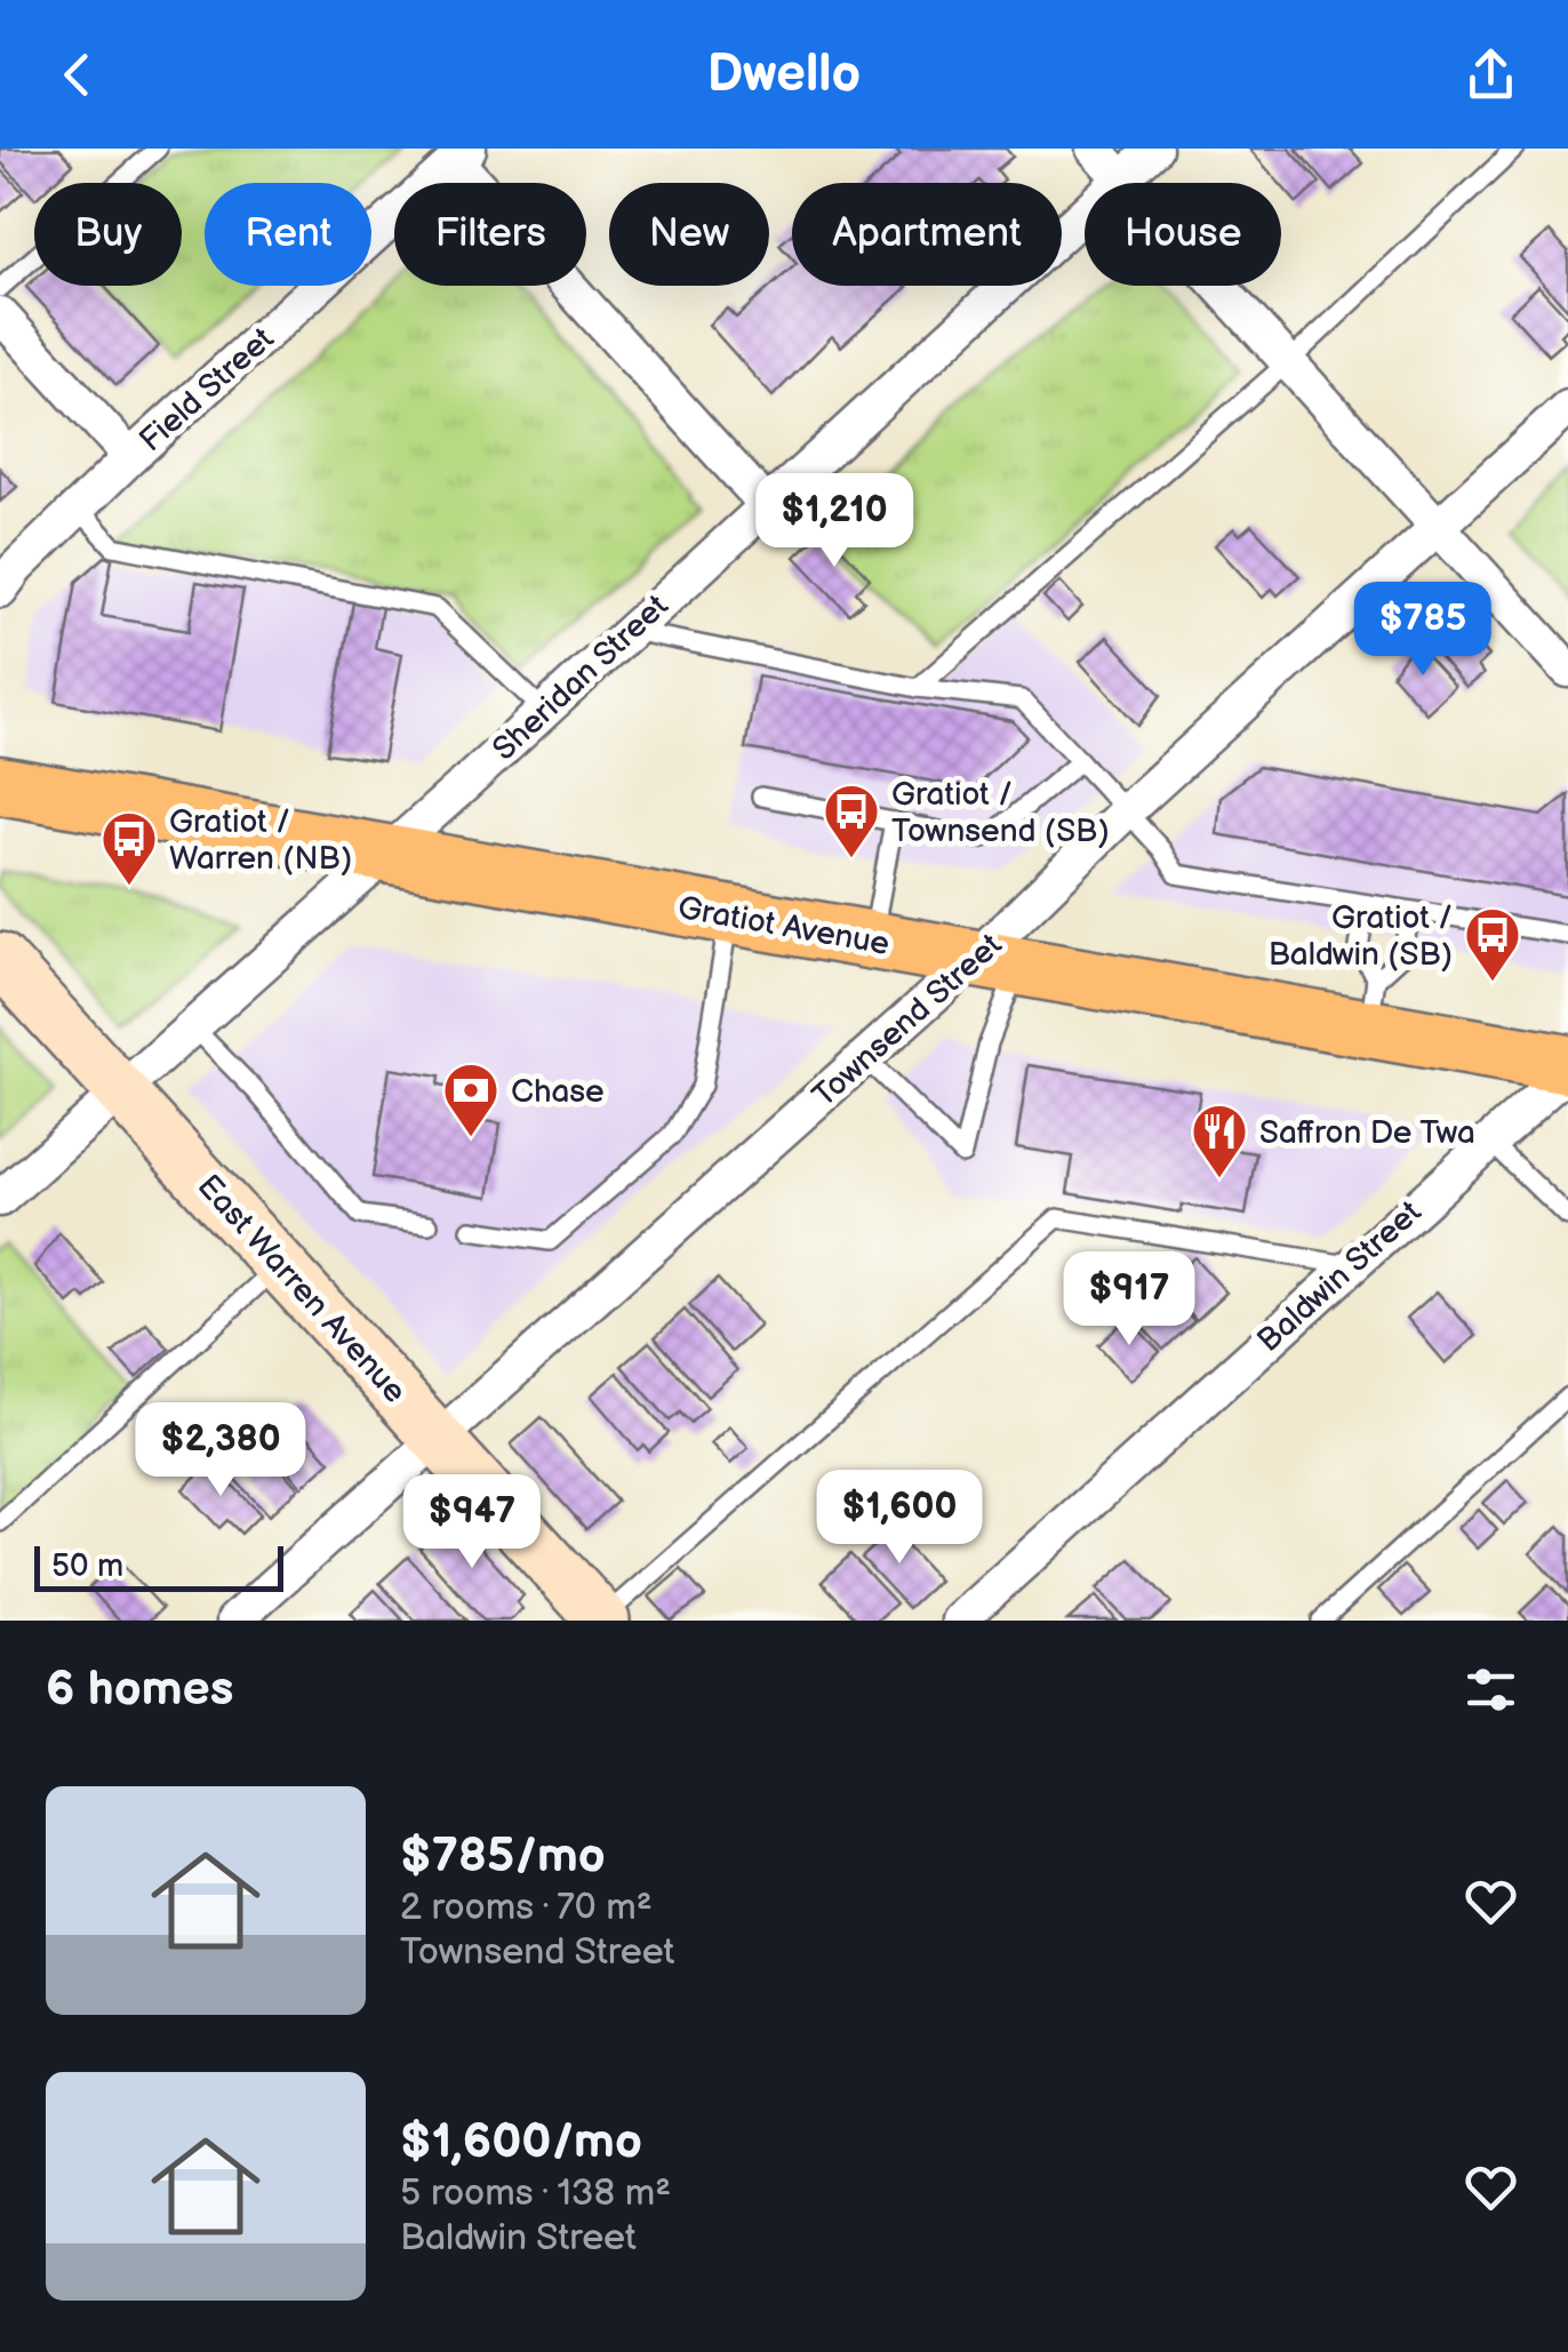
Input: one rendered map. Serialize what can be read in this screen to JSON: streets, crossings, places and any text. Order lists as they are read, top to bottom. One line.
{"streets":{"main road":["Gratiot Avenue","East Warren Avenue"],"street":["Field Street","Sheridan Street","Townsend Street","Baldwin Street"]},"crossings":[["Sheridan Street","Gratiot Avenue"],["Sheridan Street","East Warren Avenue"],["Gratiot Avenue","Townsend Street"],["Gratiot Avenue","Baldwin Street"],["Townsend Street","East Warren Avenue"]],"places":{"bus stop":["Gratiot / Townsend (SB)","Gratiot / Warren (NB)","Gratiot / Baldwin (SB)"],"bank":["Chase"],"restaurant":["Saffron De Twa"]},"scale_bar":"50 m","page":{"header":"Dwello","chip":["Buy","Rent","Filters","New","Apartment","House"],"price":["$1,210","$785","$917","$2,380","$1,600","$947"],"scale":"50 m","heading":"6 homes","list":[{"name":"$785/mo","note":"2 rooms · 70 m² · Townsend Street"},{"name":"$1,600/mo","note":"5 rooms · 138 m² · Baldwin Street"}]}}
